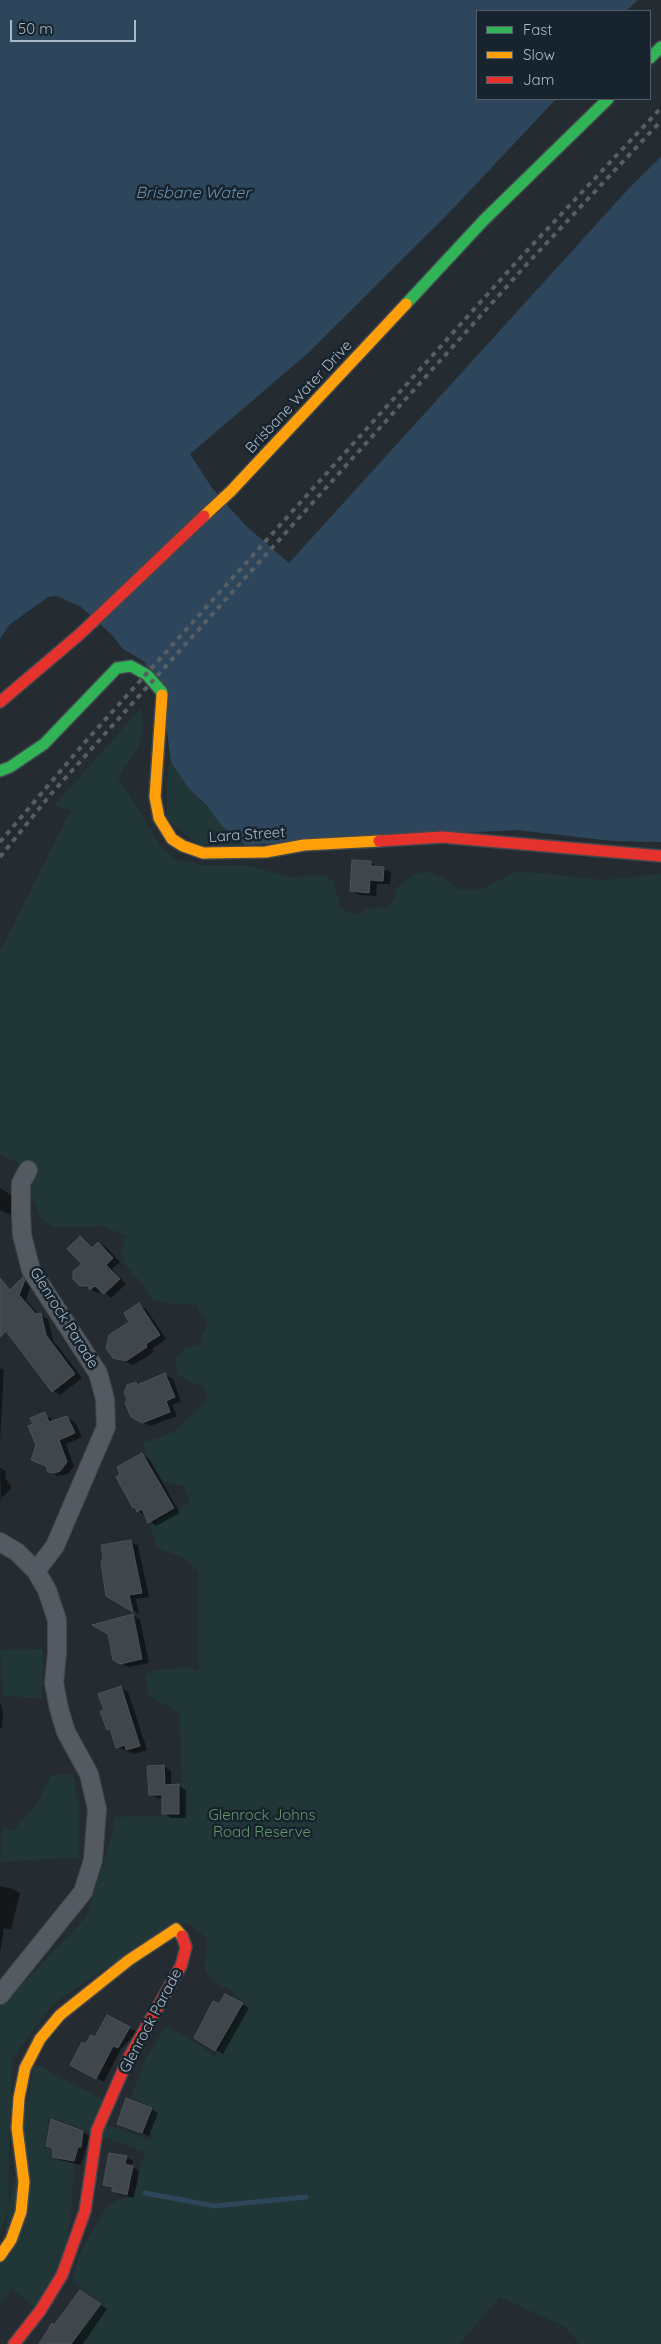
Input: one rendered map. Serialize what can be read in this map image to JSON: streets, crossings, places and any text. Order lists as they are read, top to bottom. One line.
{"streets":{"street":["Brisbane Water Drive","Lara Street","Glenrock Parade"]},"water":["Brisbane Water"],"parks":["Glenrock Johns Road Reserve"],"legend":["Fast","Slow","Jam"],"scale_bar":"50 m"}
